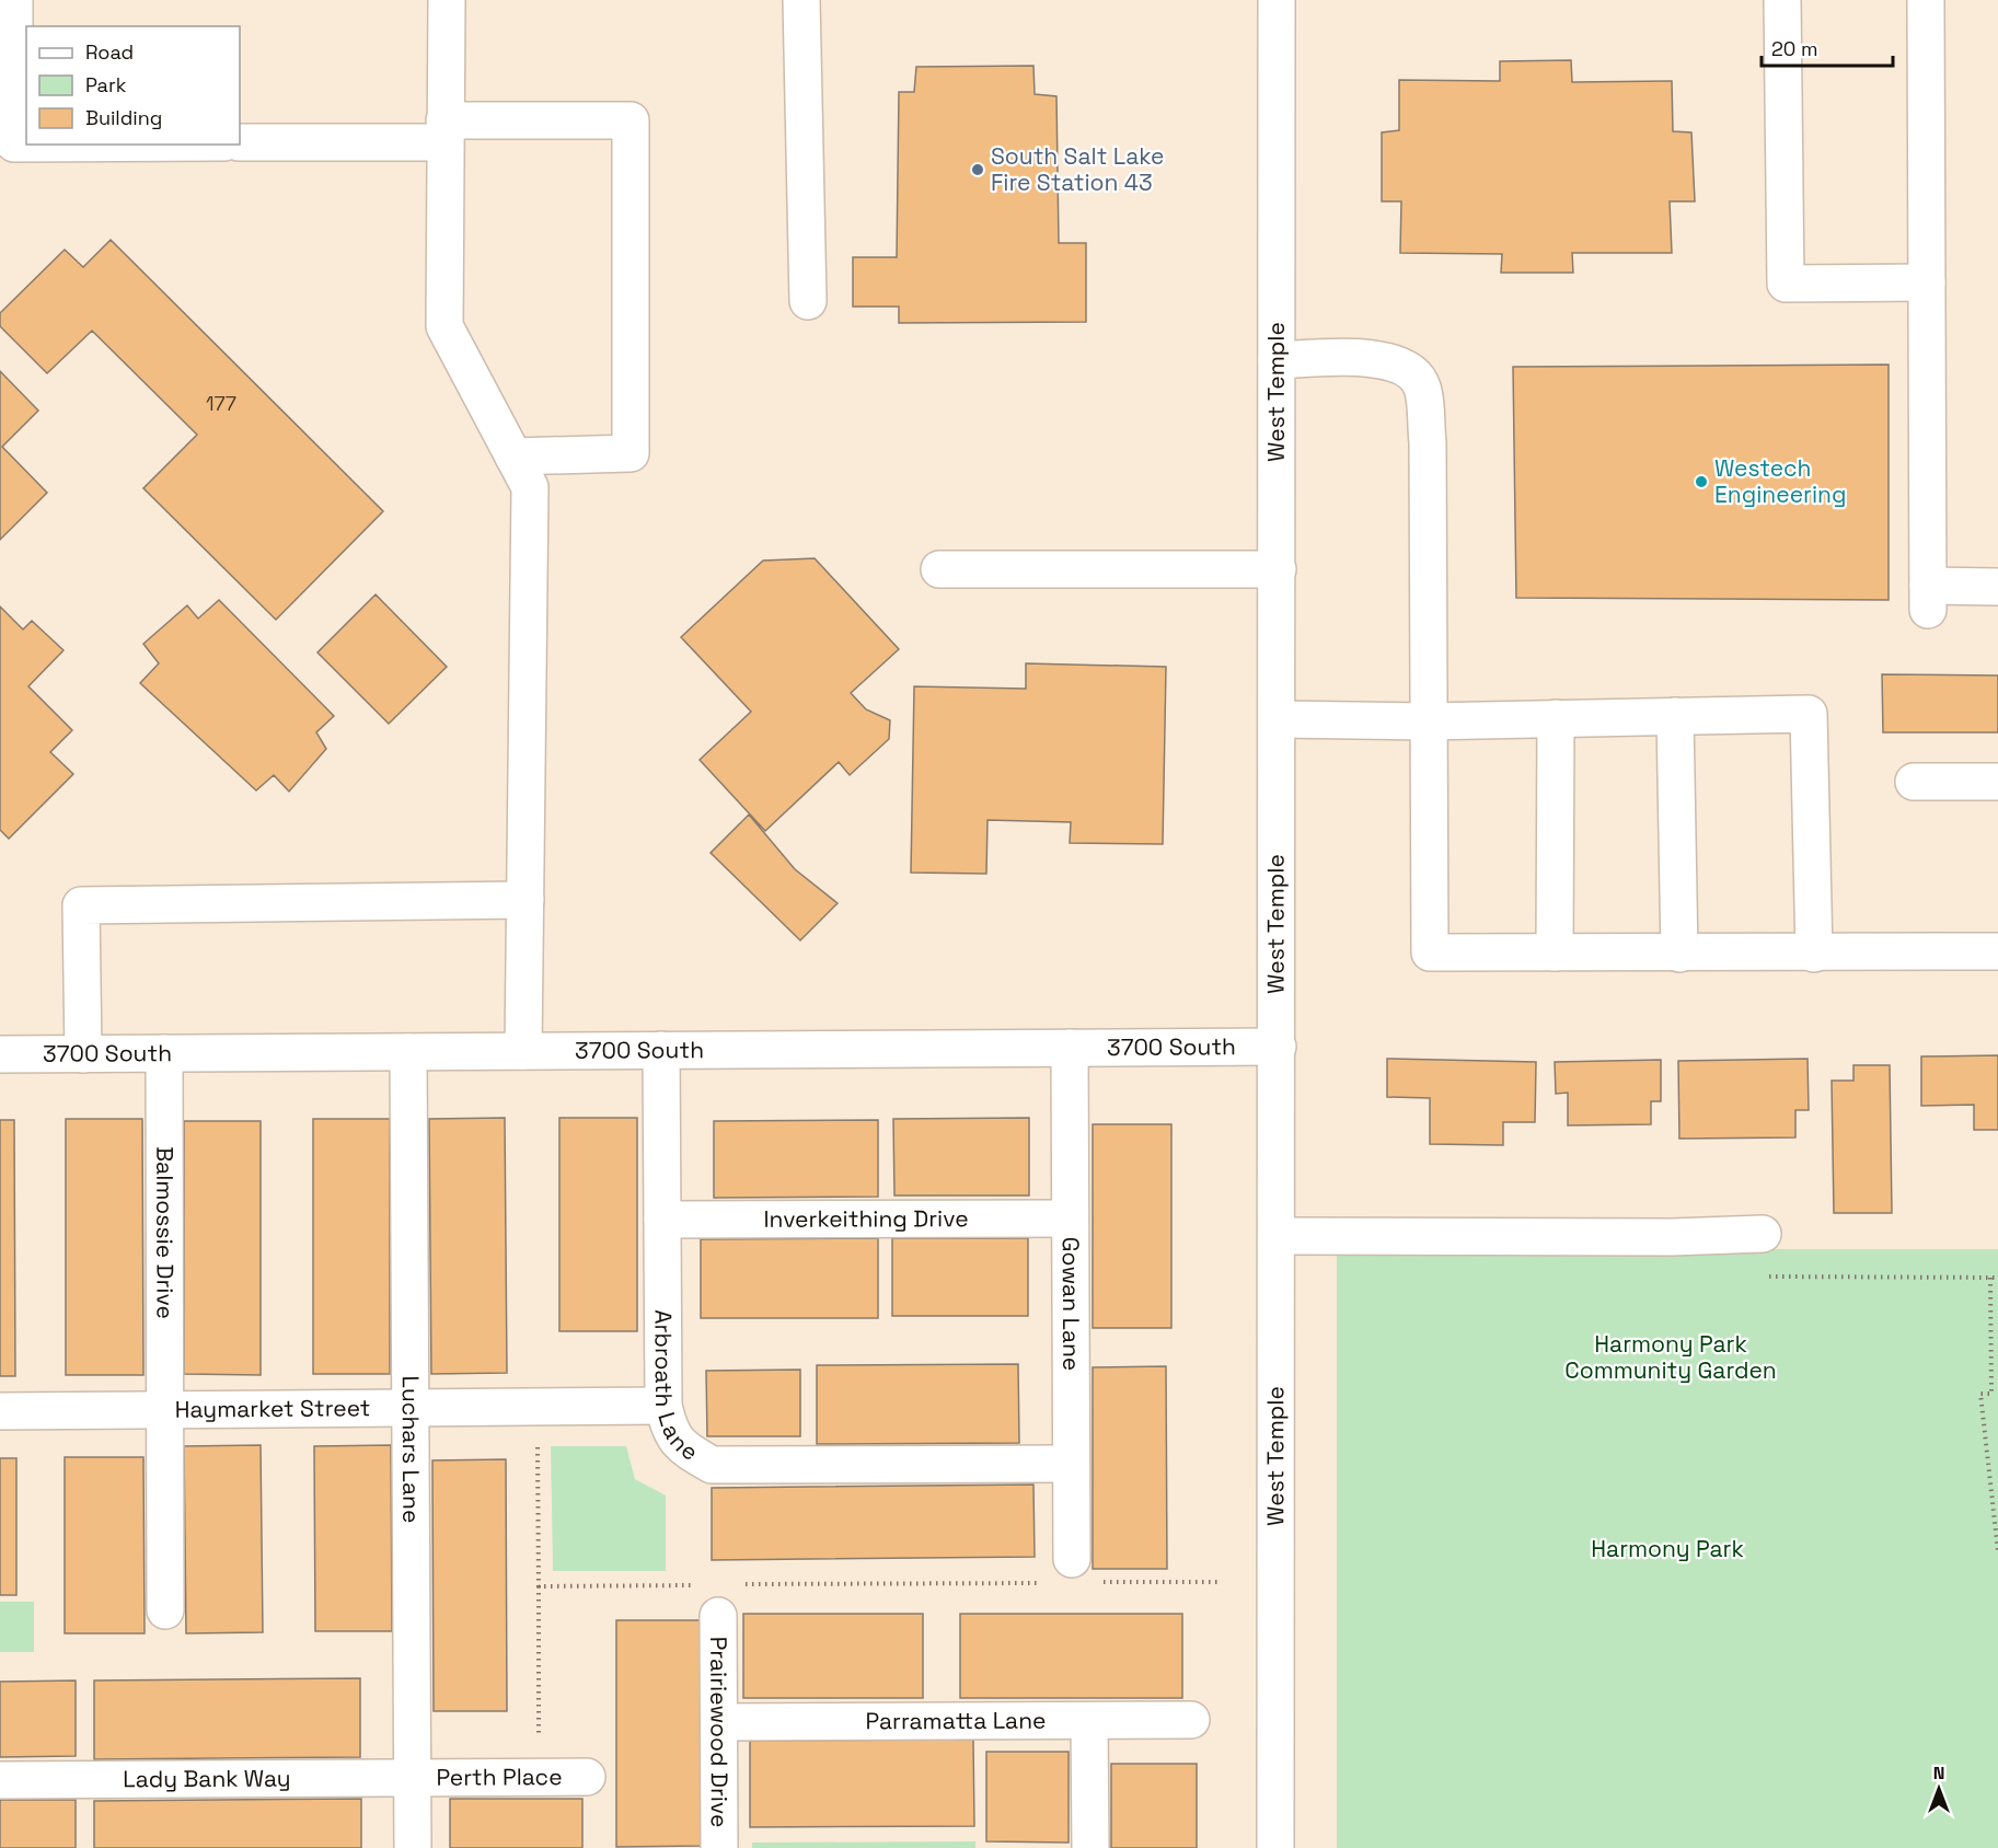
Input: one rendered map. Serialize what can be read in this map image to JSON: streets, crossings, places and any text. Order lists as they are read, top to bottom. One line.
{"streets":{"street":["West Temple","3700 South","Inverkeithing Drive","Balmossie Drive","Gowan Lane","Arbroath Lane","Haymarket Street","Luchars Lane","Parramatta Lane","Prairiewood Drive","Perth Place","Lady Bank Way"]},"crossings":[["West Temple","3700 South"],["3700 South","Balmossie Drive"],["3700 South","Gowan Lane"],["3700 South","Arbroath Lane"],["3700 South","Luchars Lane"],["Inverkeithing Drive","Gowan Lane"],["Inverkeithing Drive","Arbroath Lane"],["Balmossie Drive","Haymarket Street"],["Gowan Lane","Arbroath Lane"],["Arbroath Lane","Haymarket Street"],["Haymarket Street","Luchars Lane"],["Luchars Lane","Perth Place"],["Luchars Lane","Lady Bank Way"],["Parramatta Lane","Prairiewood Drive"],["Perth Place","Lady Bank Way"]],"parks":["Harmony Park Community Garden","Harmony Park"],"places":["South Salt Lake Fire Station 43","Westech Engineering"],"house_numbers":["177"],"legend":["Road","Park","Building"],"scale_bar":"20 m","north":"top"}
